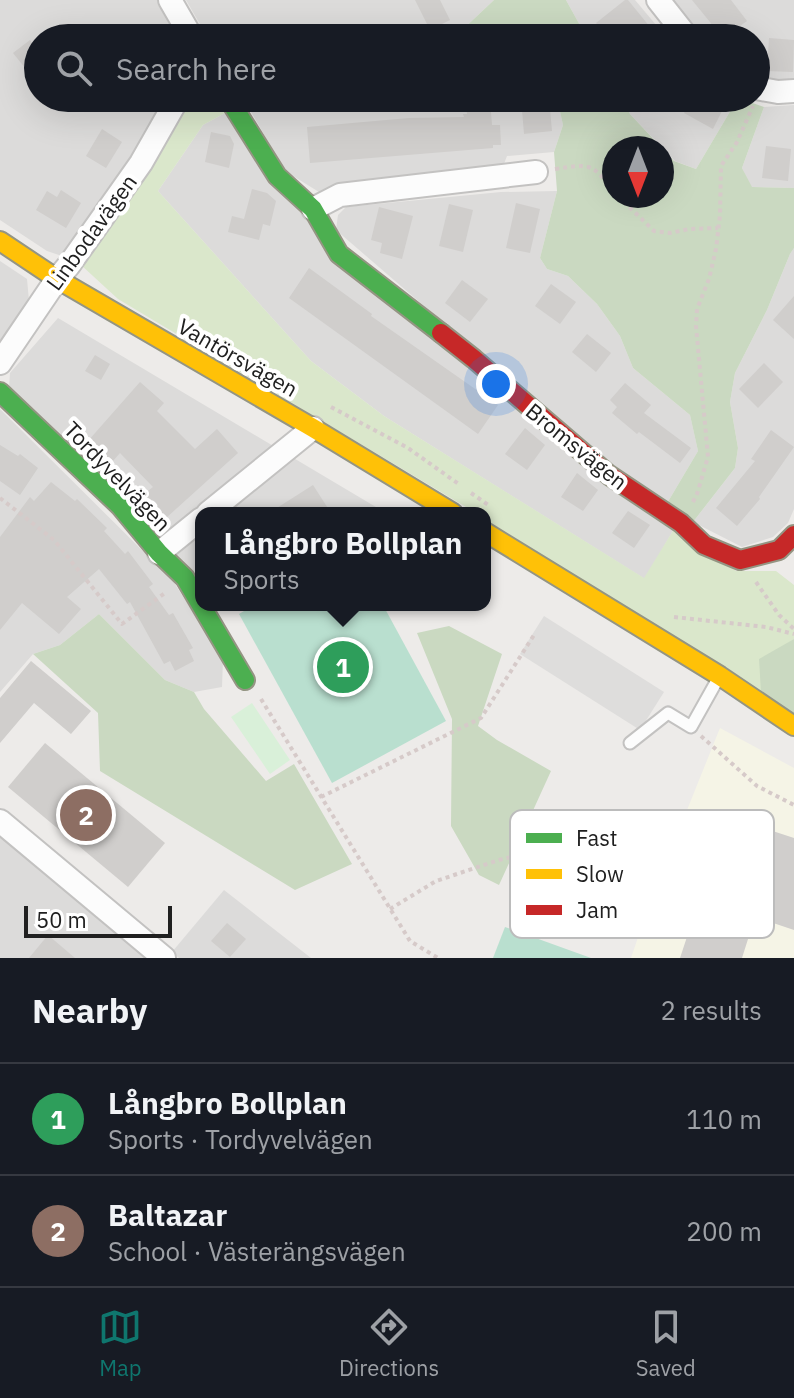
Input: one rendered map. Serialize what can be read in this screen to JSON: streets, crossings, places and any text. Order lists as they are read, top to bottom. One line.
{"streets":{"street":["Linbodavägen","Vantörsvägen","Bromsvägen","Tordyvelvägen"]},"crossings":[["Linbodavägen","Vantörsvägen"]],"legend":["Fast","Slow","Jam"],"scale_bar":"50 m","north":"bottom","page":{"search":"Search here","popup":["Långbro Bollplan","Sports"],"pins":["1","2"],"scale":"50 m","heading":["Nearby","2 results"],"list":[{"mark":"1","name":"Långbro Bollplan","note":"Sports · Tordyvelvägen","value":"110 m"},{"mark":"2","name":"Baltazar","note":"School · Västerängsvägen","value":"200 m"}],"nav":["Map","Directions","Saved"]}}
